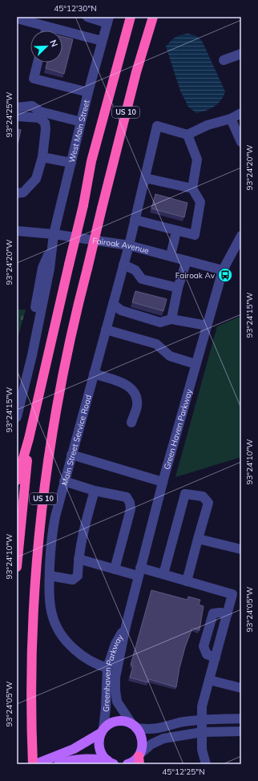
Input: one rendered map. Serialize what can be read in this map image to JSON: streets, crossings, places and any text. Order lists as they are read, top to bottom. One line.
{"streets":{"highway":["US 10"],"street":["West Main Street","Fairoak Avenue","Green Haven Parkway","Main Street Service Road","Greenhaven Parkway"]},"crossings":[["West Main Street","Fairoak Avenue"],["Fairoak Avenue","Green Haven Parkway"],["Fairoak Avenue","Main Street Service Road"],["Green Haven Parkway","Greenhaven Parkway"],["Main Street Service Road","Greenhaven Parkway"]],"places":{"bus stop":["Fairoak Av"]},"north":"top right","coordinates":["45°12'30\"N","93°24'25\"W","93°24'20\"W","93°24'15\"W","93°24'10\"W","93°24'05\"W","45°12'25\"N"]}
